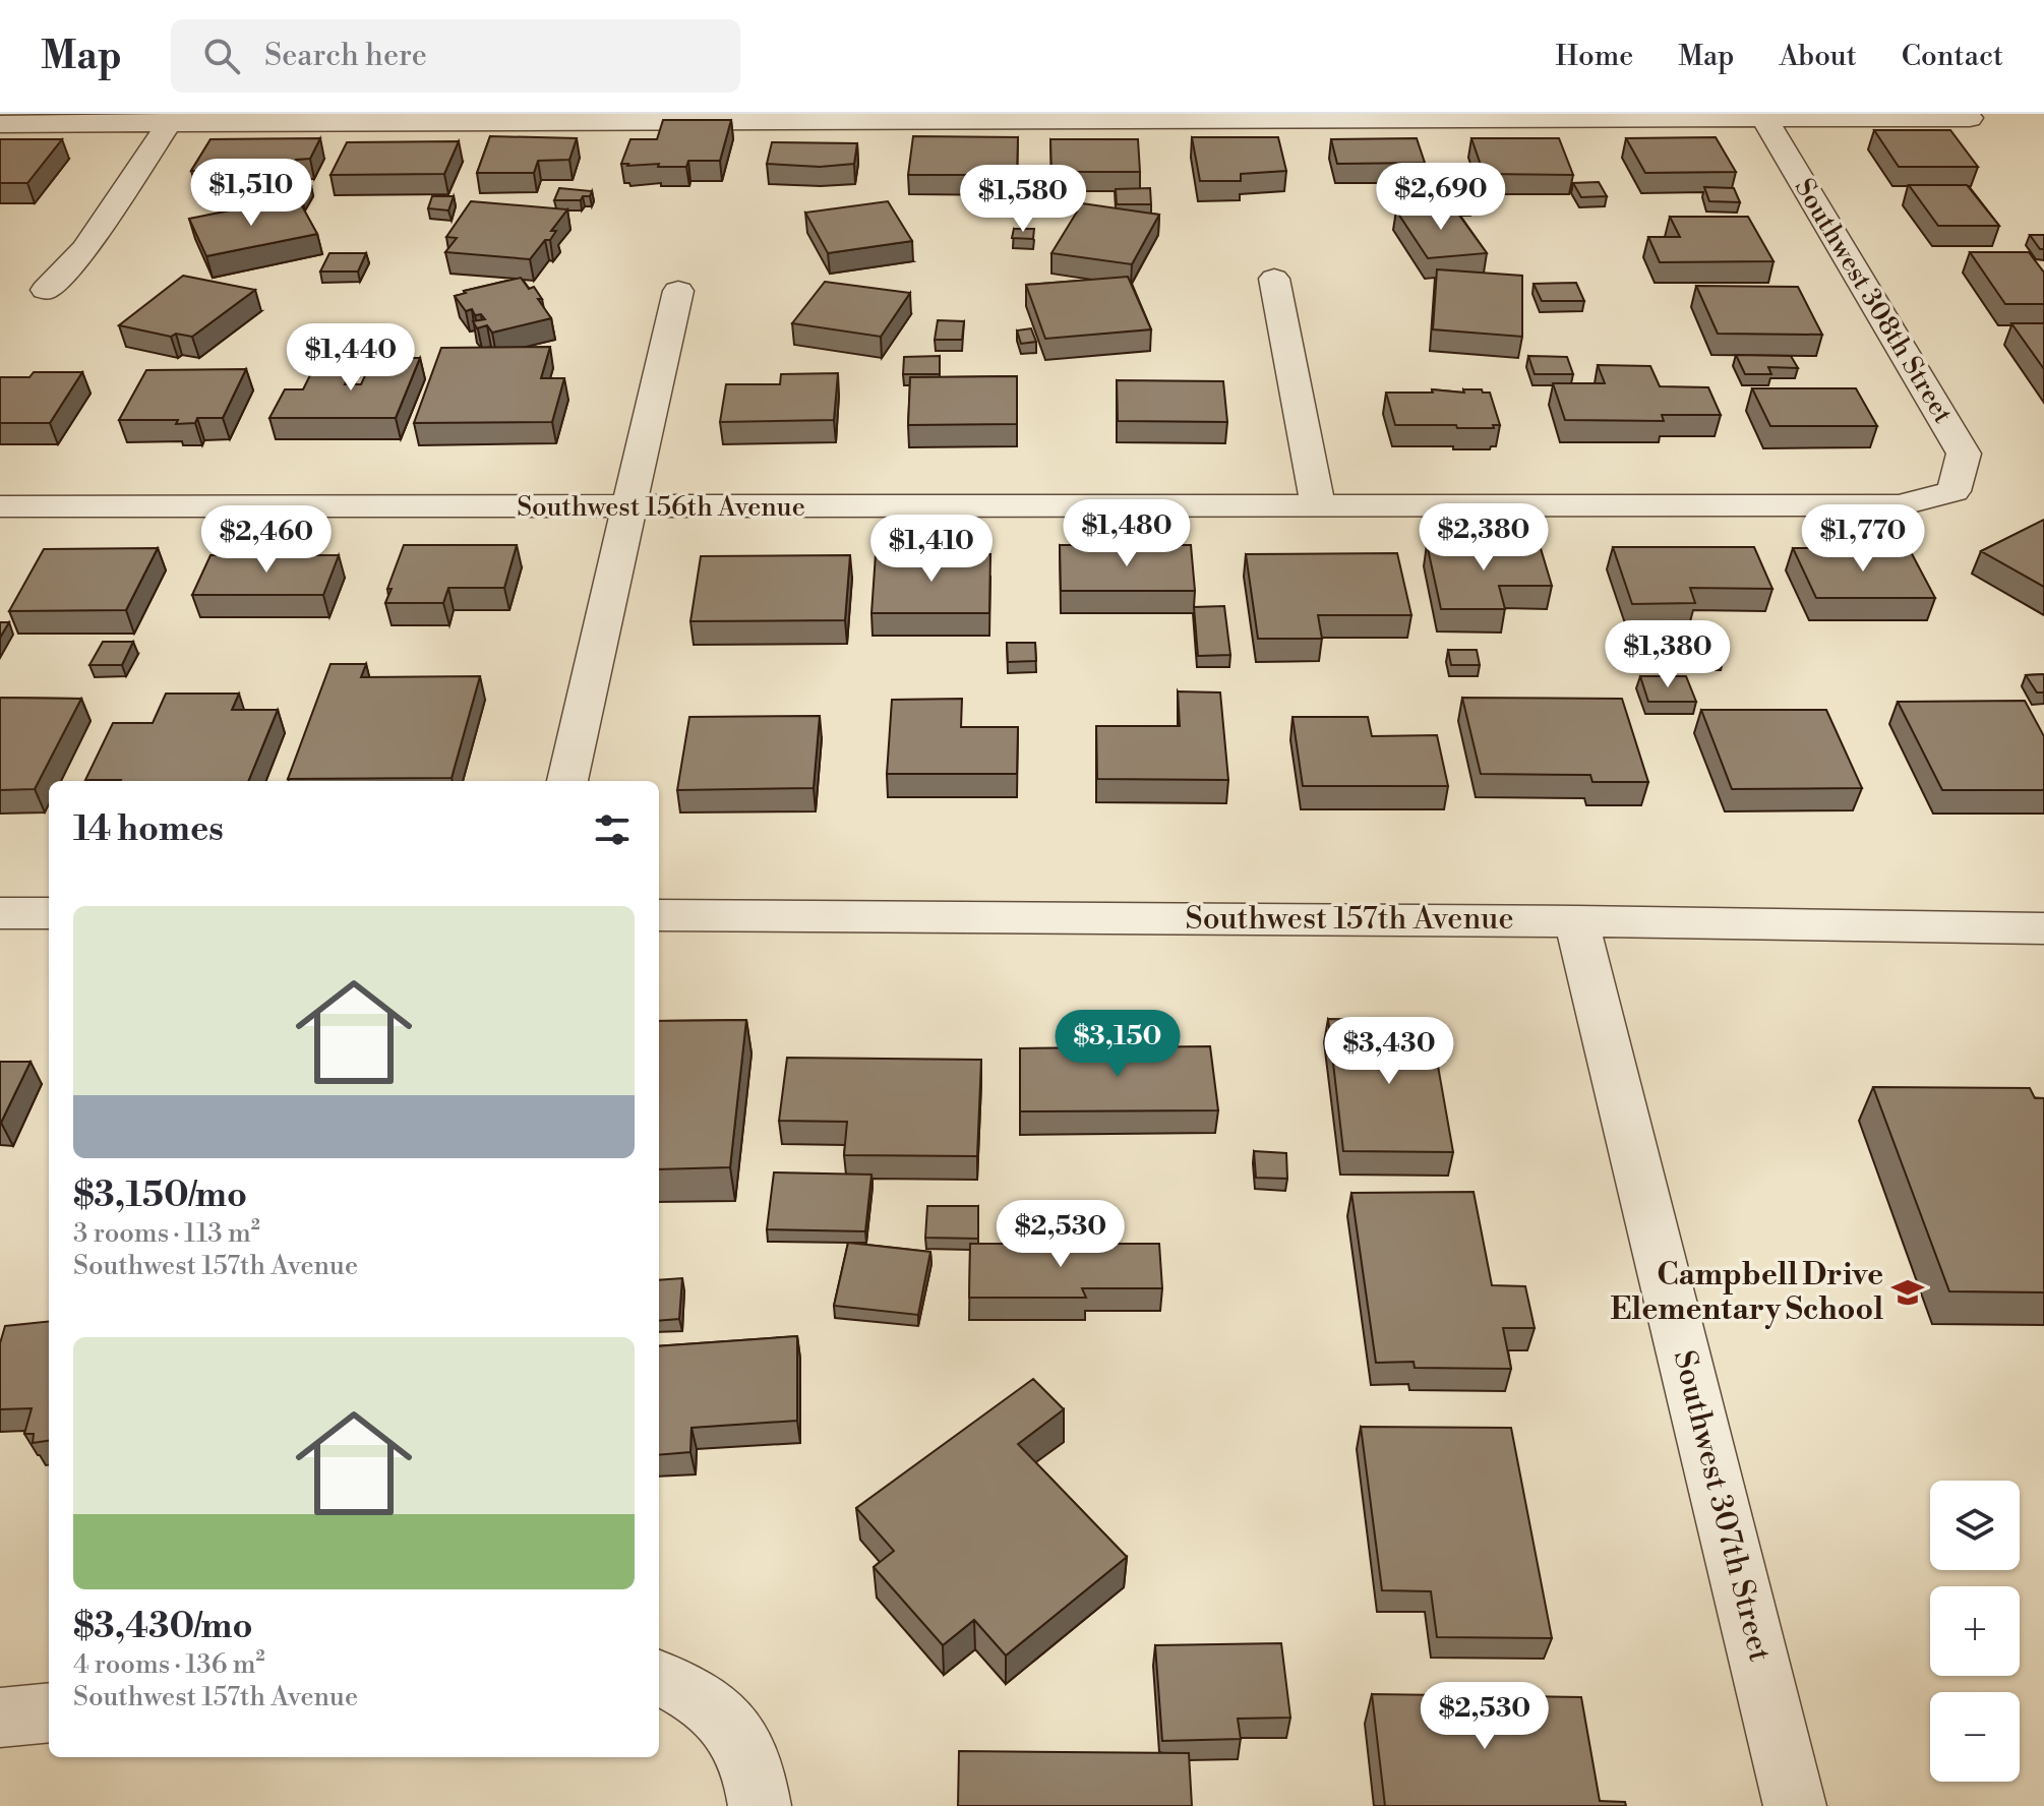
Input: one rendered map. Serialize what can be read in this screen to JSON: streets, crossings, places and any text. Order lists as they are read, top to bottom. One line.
{"streets":{"street":["Southwest 308th Street","Southwest 156th Avenue","Southwest 157th Avenue","Southwest 307th Street"]},"crossings":[["Southwest 308th Street","Southwest 156th Avenue"],["Southwest 157th Avenue","Southwest 307th Street"]],"places":{"school or university":["Campbell Drive Elementary School"]},"page":{"header":"Map","search":"Search here","nav":["Home","Map","About","Contact"],"price":["$1,510","$2,690","$1,580","$1,440","$1,480","$2,380","$1,770","$2,460","$1,410","$1,380","$3,150","$3,430","$2,530","$2,530"],"heading":"14 homes","list":[{"name":"$3,150/mo","note":"3 rooms · 113 m² · Southwest 157th Avenue"},{"name":"$3,430/mo","note":"4 rooms · 136 m² · Southwest 157th Avenue"}],"map_buttons":["+","−"]}}
